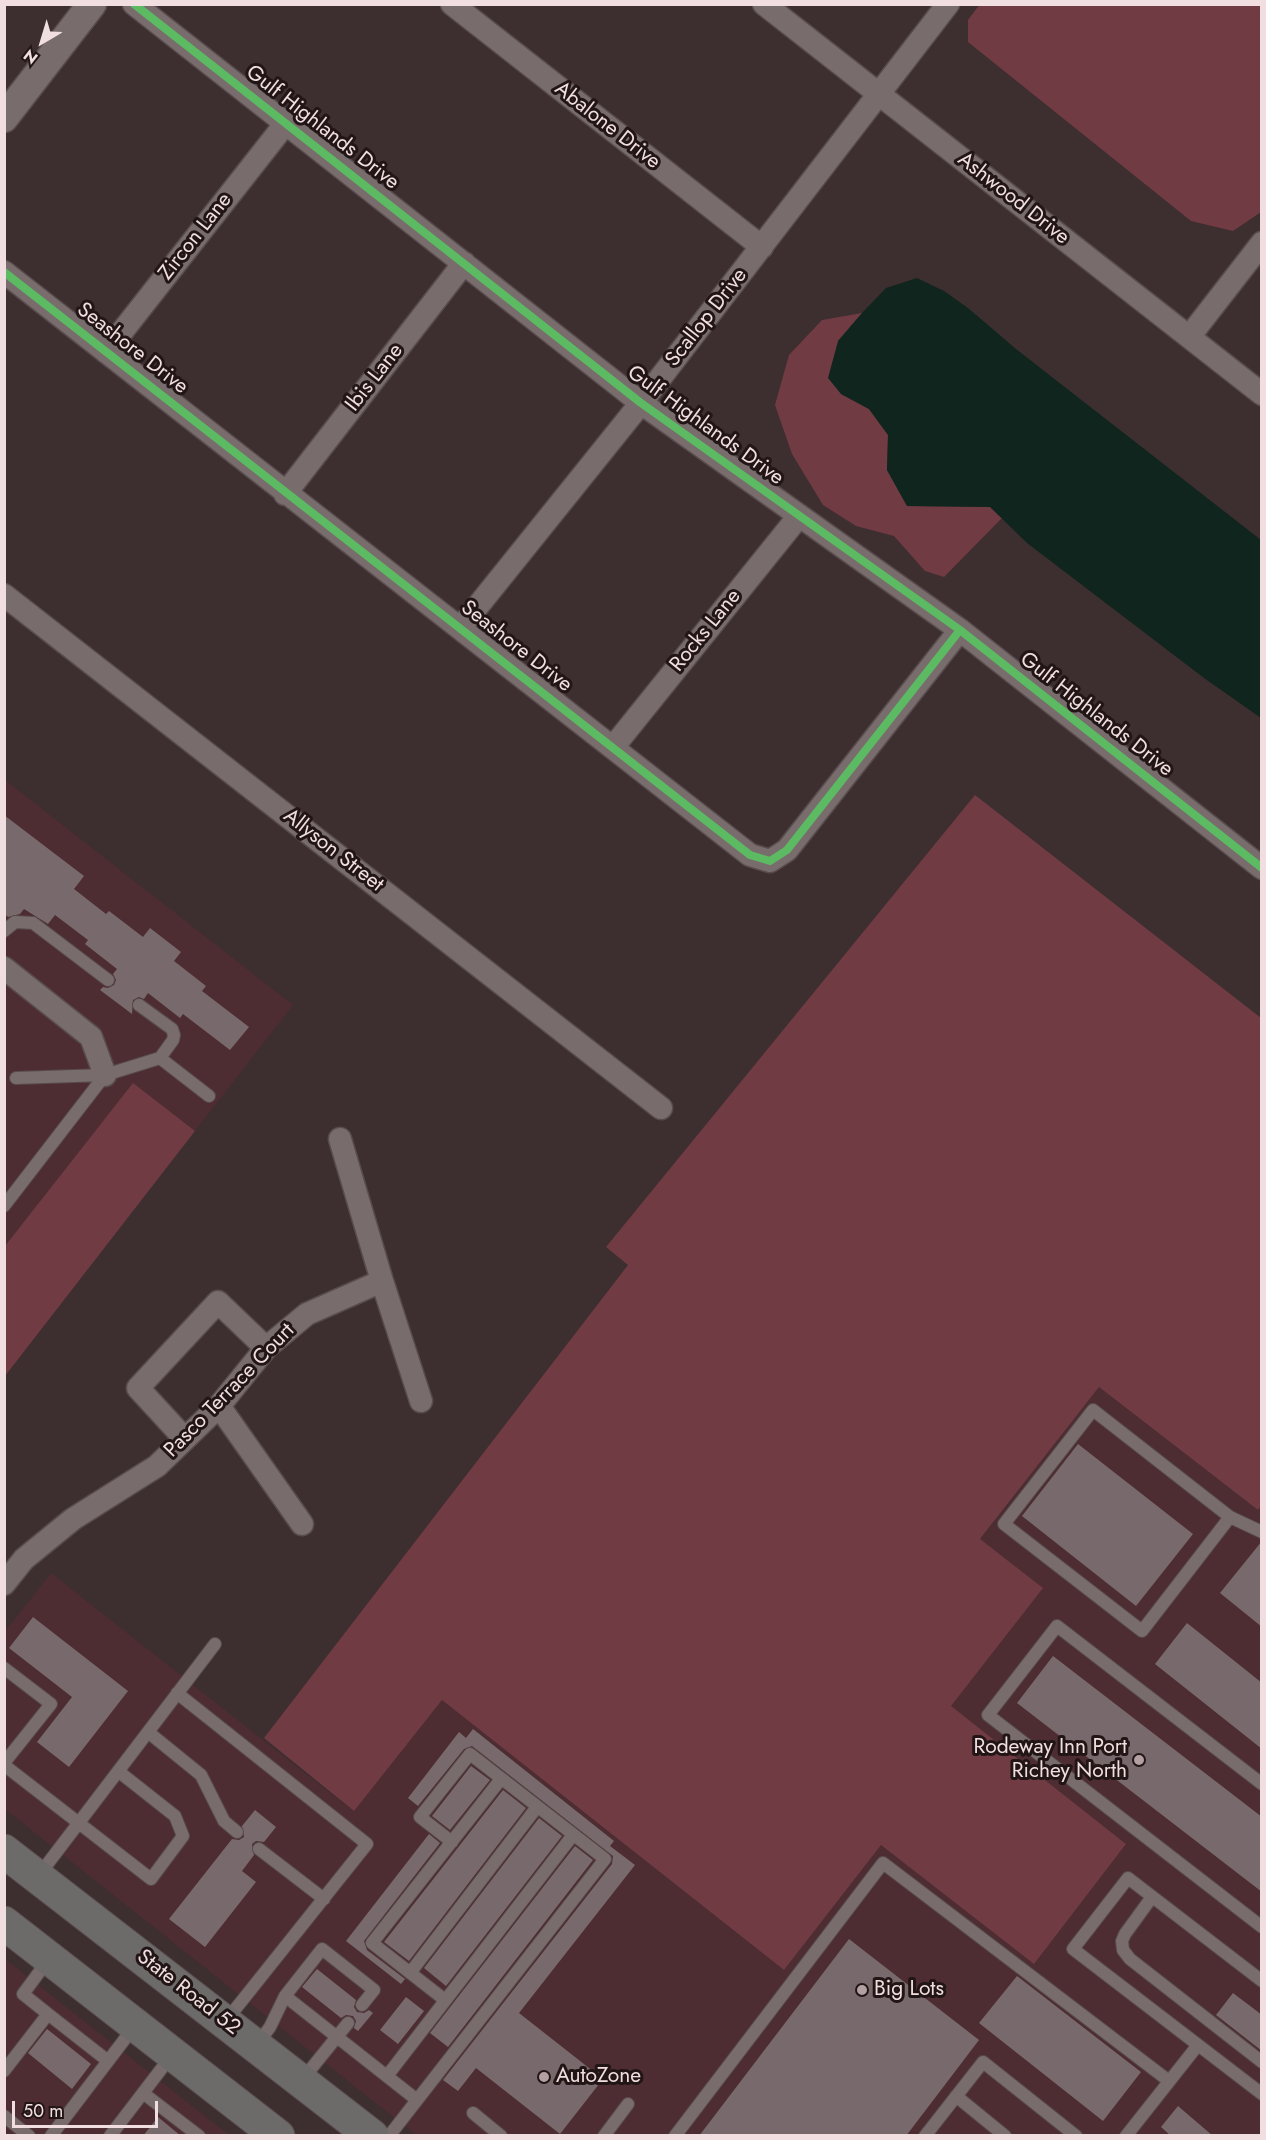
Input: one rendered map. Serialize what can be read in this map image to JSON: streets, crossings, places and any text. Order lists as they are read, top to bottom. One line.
{"streets":{"main road":["State Road 52"],"street":["Abalone Drive","Gulf Highlands Drive","Ashwood Drive","Zircon Lane","Scallop Drive","Seashore Drive","Ibis Lane","Rocks Lane","Allyson Street","Pasco Terrace Court"]},"crossings":[["Abalone Drive","Scallop Drive"],["Gulf Highlands Drive","Zircon Lane"],["Gulf Highlands Drive","Scallop Drive"],["Gulf Highlands Drive","Seashore Drive"],["Gulf Highlands Drive","Ibis Lane"],["Gulf Highlands Drive","Rocks Lane"],["Ashwood Drive","Scallop Drive"],["Zircon Lane","Seashore Drive"],["Scallop Drive","Seashore Drive"],["Seashore Drive","Ibis Lane"],["Seashore Drive","Rocks Lane"]],"places":["Rodeway Inn Port Richey North","Big Lots","AutoZone"],"scale_bar":"50 m","north":"bottom left"}
